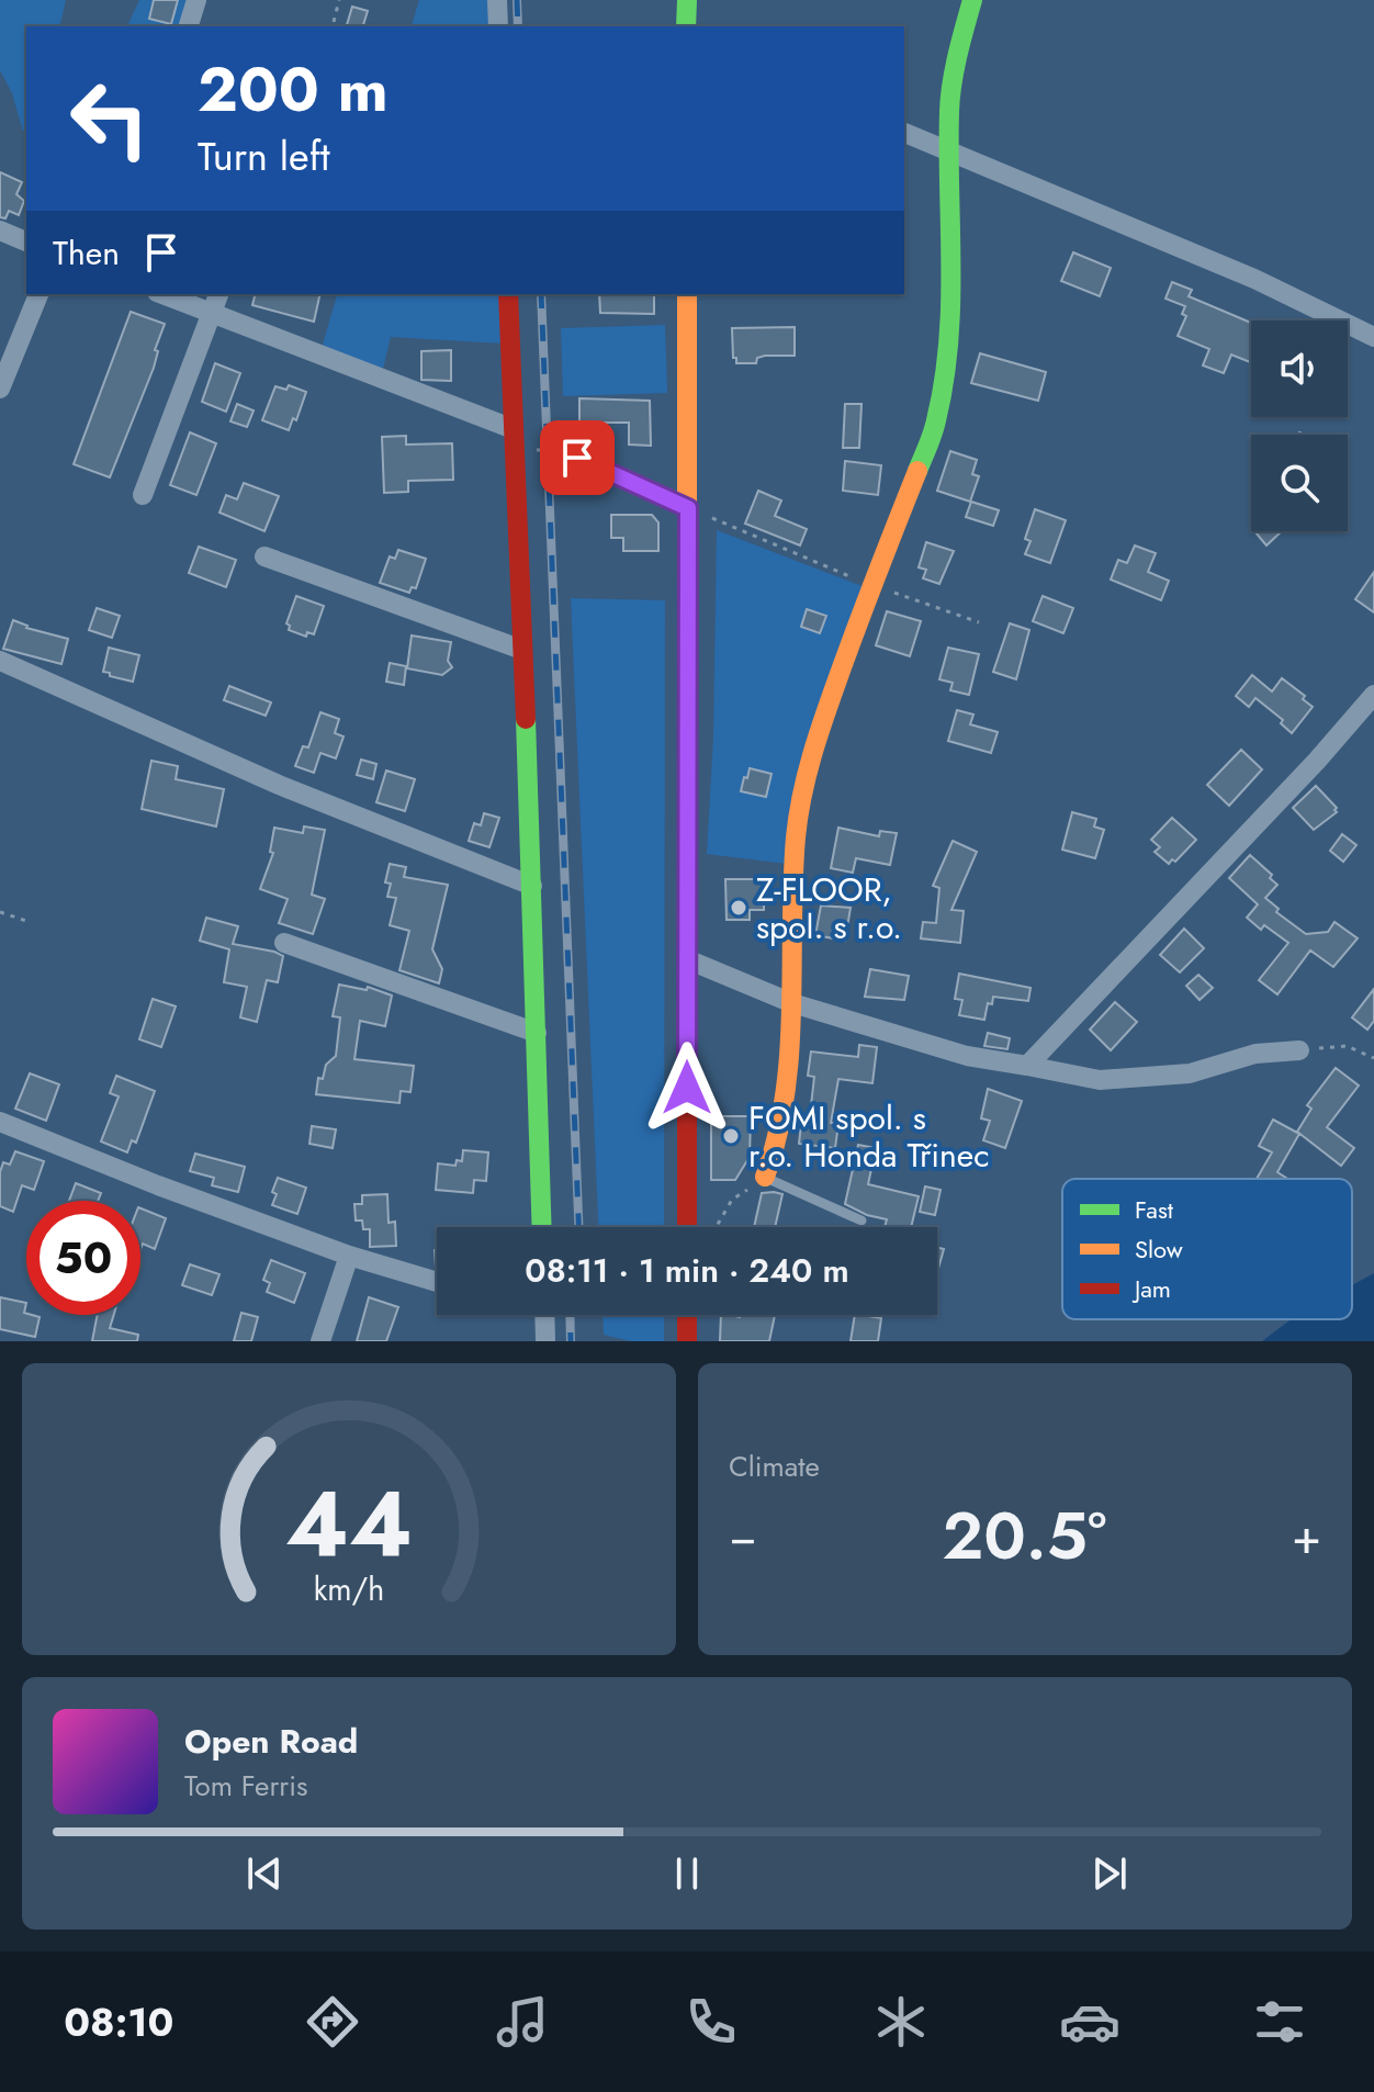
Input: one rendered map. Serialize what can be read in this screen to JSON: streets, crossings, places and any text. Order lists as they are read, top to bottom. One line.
{"places":["Z-FLOOR, spol. s r.o.","FOMI spol. s r.o. Honda Třinec"],"legend":["Fast","Slow","Jam"],"page":{"turn":["200 m","Turn left"],"then":"Then","limit":"50","trip":"08:11 · 1 min · 240 m","tile":"Climate","heat":["−","20.5°","+"],"song":["Open Road","Tom Ferris"],"tabs":"08:10","gauge":["44","km/h"]}}
